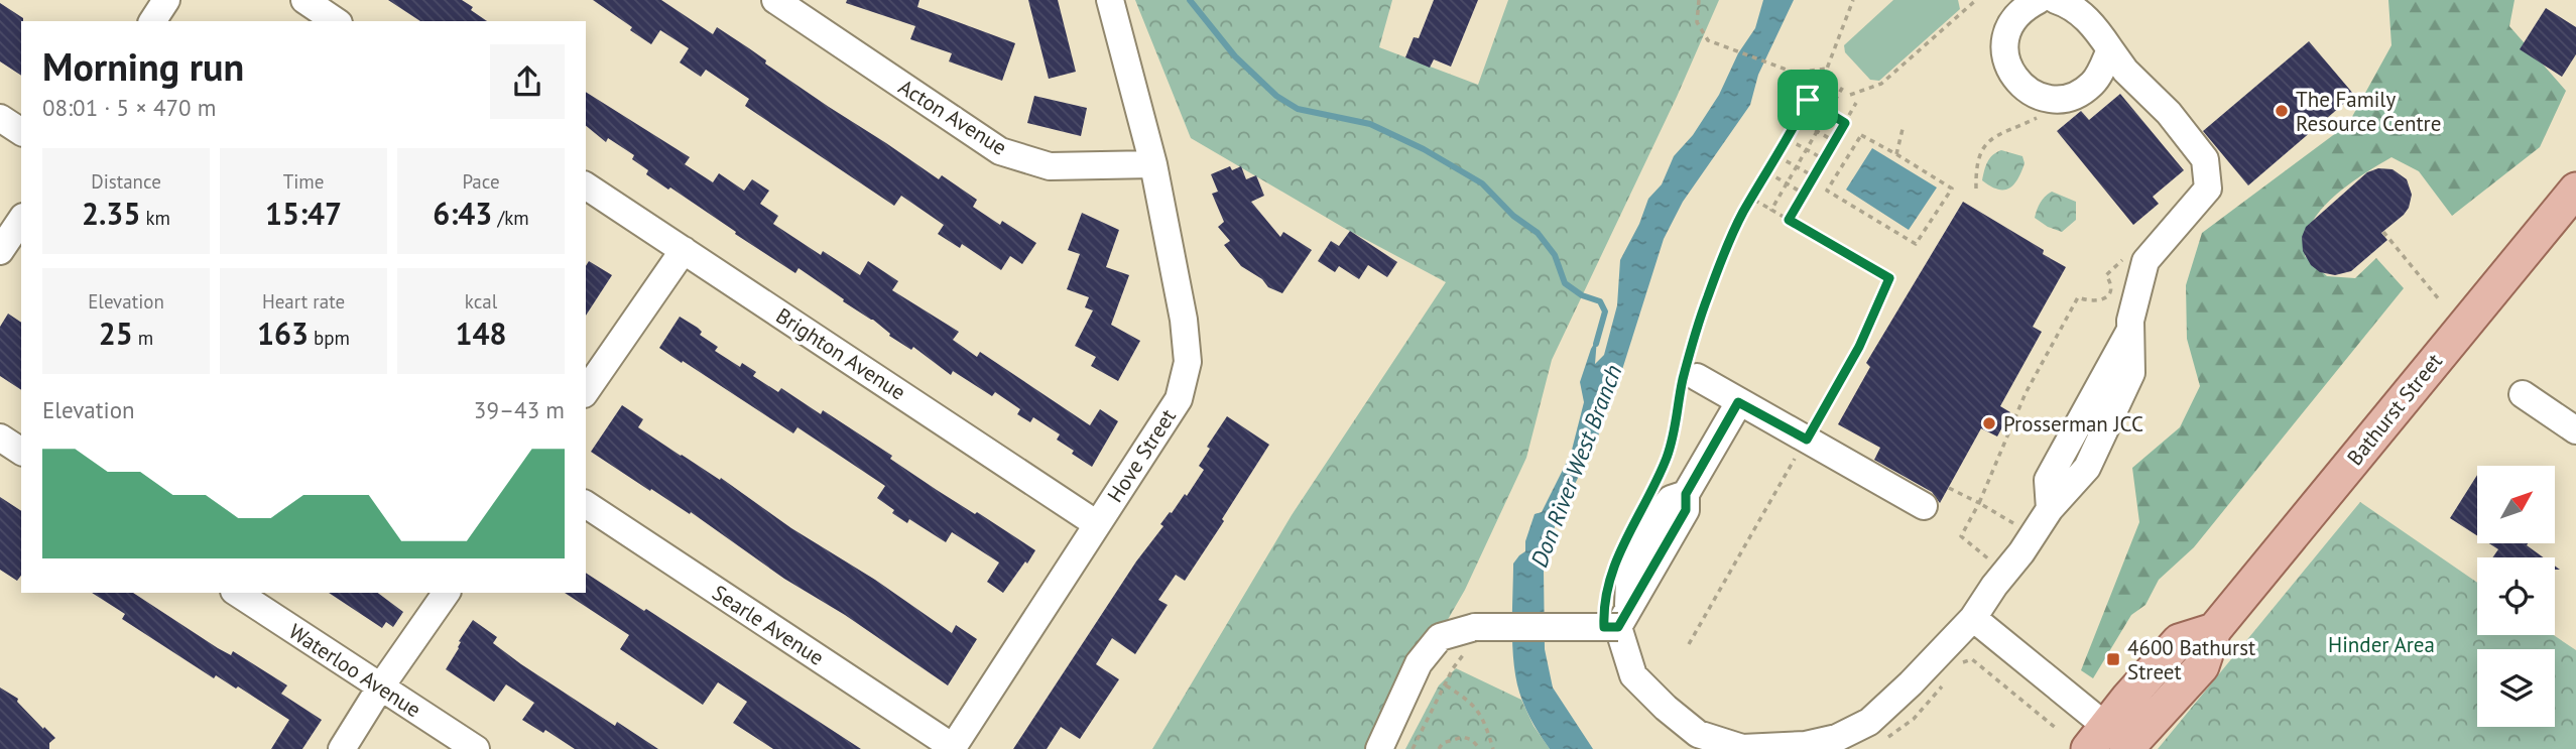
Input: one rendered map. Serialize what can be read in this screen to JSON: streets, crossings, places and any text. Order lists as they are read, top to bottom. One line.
{"streets":{"main road":["Bathurst Street"],"street":["Acton Avenue","Brighton Avenue","Hove Street","Searle Avenue","Waterloo Avenue"]},"crossings":[["Acton Avenue","Hove Street"],["Brighton Avenue","Hove Street"],["Hove Street","Searle Avenue"]],"water":["Don River West Branch"],"parks":["Hinder Area"],"places":{"other":["The Family Resource Centre","Prosserman JCC"],"transit":["4600 Bathurst Street"]},"north":"top right","page":{"heading":["Morning run","08:01 · 5 × 470 m"],"stats":[["Distance","2.35 km"],["Time","15:47"],["Pace","6:43 /km"],["Elevation","25 m"],["Heart rate","163 bpm"],["kcal","148"]],"chart":["Elevation","39–43 m"]}}
